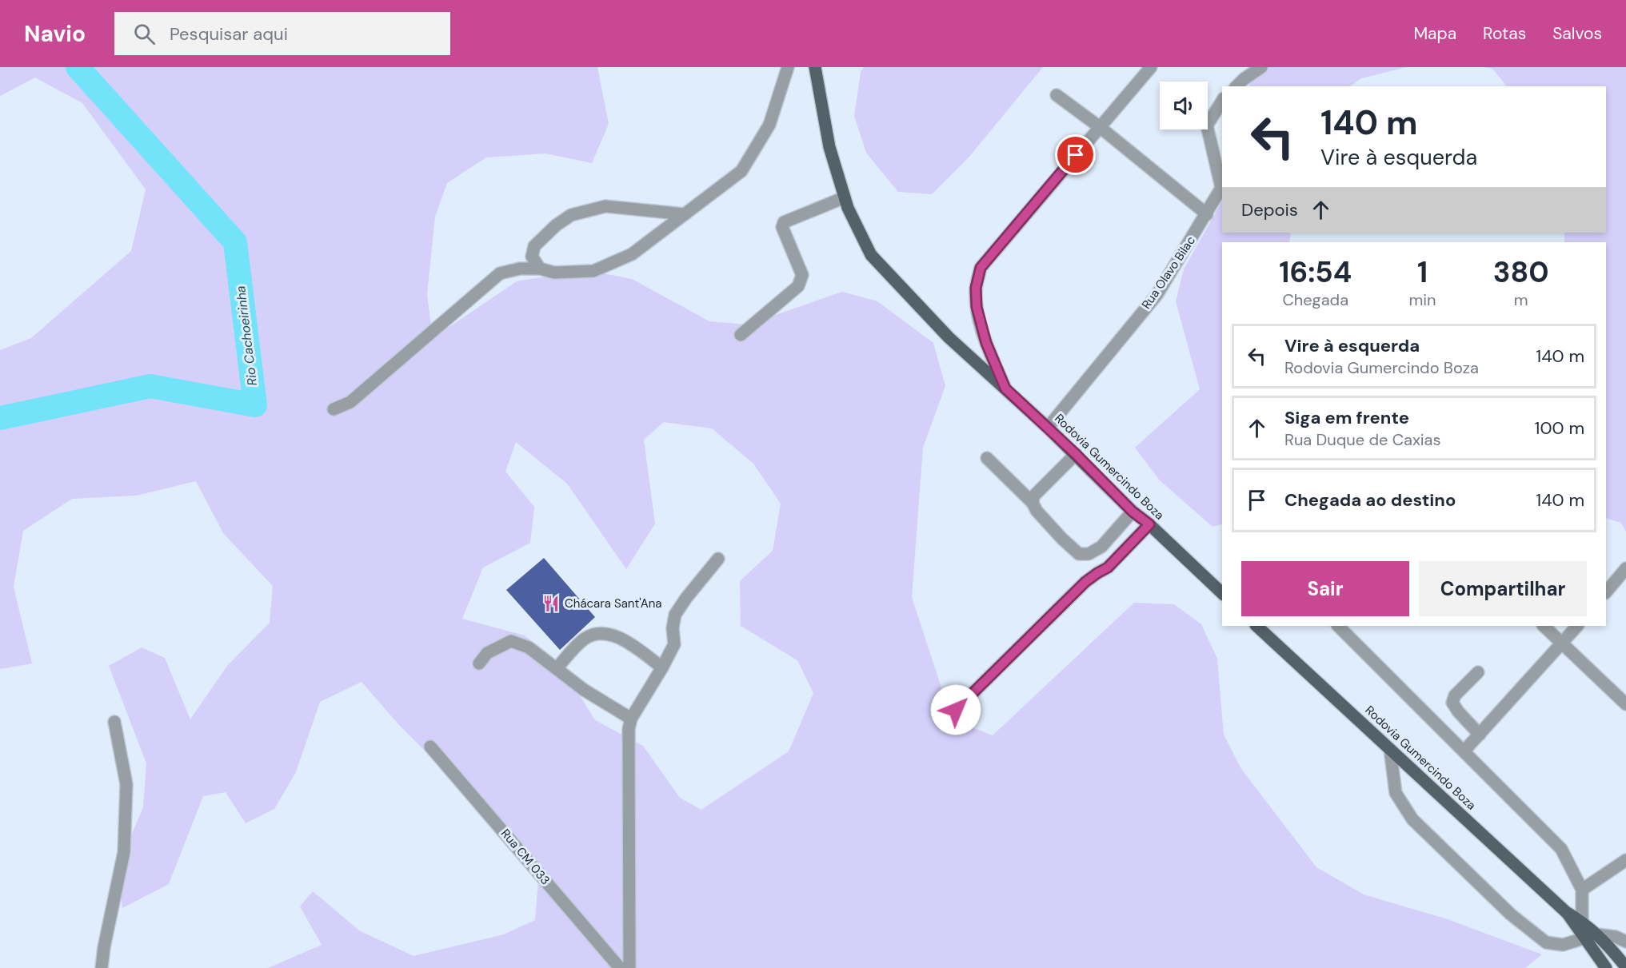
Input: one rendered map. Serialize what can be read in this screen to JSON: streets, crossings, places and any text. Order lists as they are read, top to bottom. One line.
{"streets":{"main road":["Rodovia Gumercindo Boza"],"street":["Rua Olavo Bilac","Rua CM 033"]},"crossings":[["Rua Olavo Bilac","Rodovia Gumercindo Boza"]],"water":["Rio Cachoeirinha"],"places":{"restaurant":["Chácara Sant'Ana"]},"page":{"header":"Navio","search":"Pesquisar aqui","nav":["Mapa","Rotas","Salvos"],"turn":["140 m","Vire à esquerda"],"then":"Depois","eta":["16:54","Chegada","1","min","380","m"],"list":[{"name":"Vire à esquerda","note":"Rodovia Gumercindo Boza","value":"140 m"},{"name":"Siga em frente","note":"Rua Duque de Caxias","value":"100 m"},{"name":"Chegada ao destino","value":"140 m"}],"buttons":["Sair","Compartilhar"]}}
